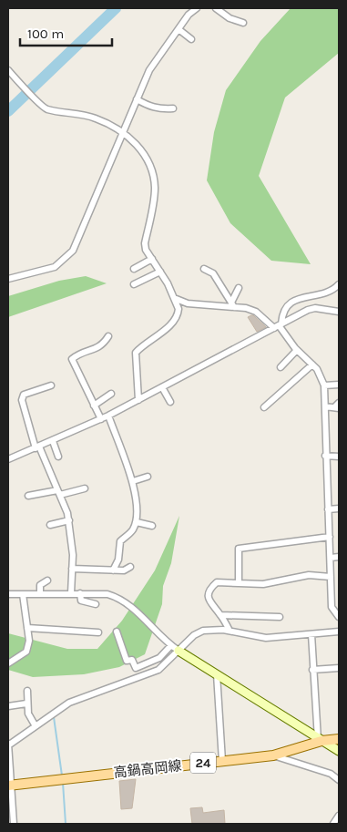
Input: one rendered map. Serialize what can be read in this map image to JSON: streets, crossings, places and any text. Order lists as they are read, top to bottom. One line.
{"streets":{"main road":["24","高鍋高岡線"]},"scale_bar":"100 m"}
